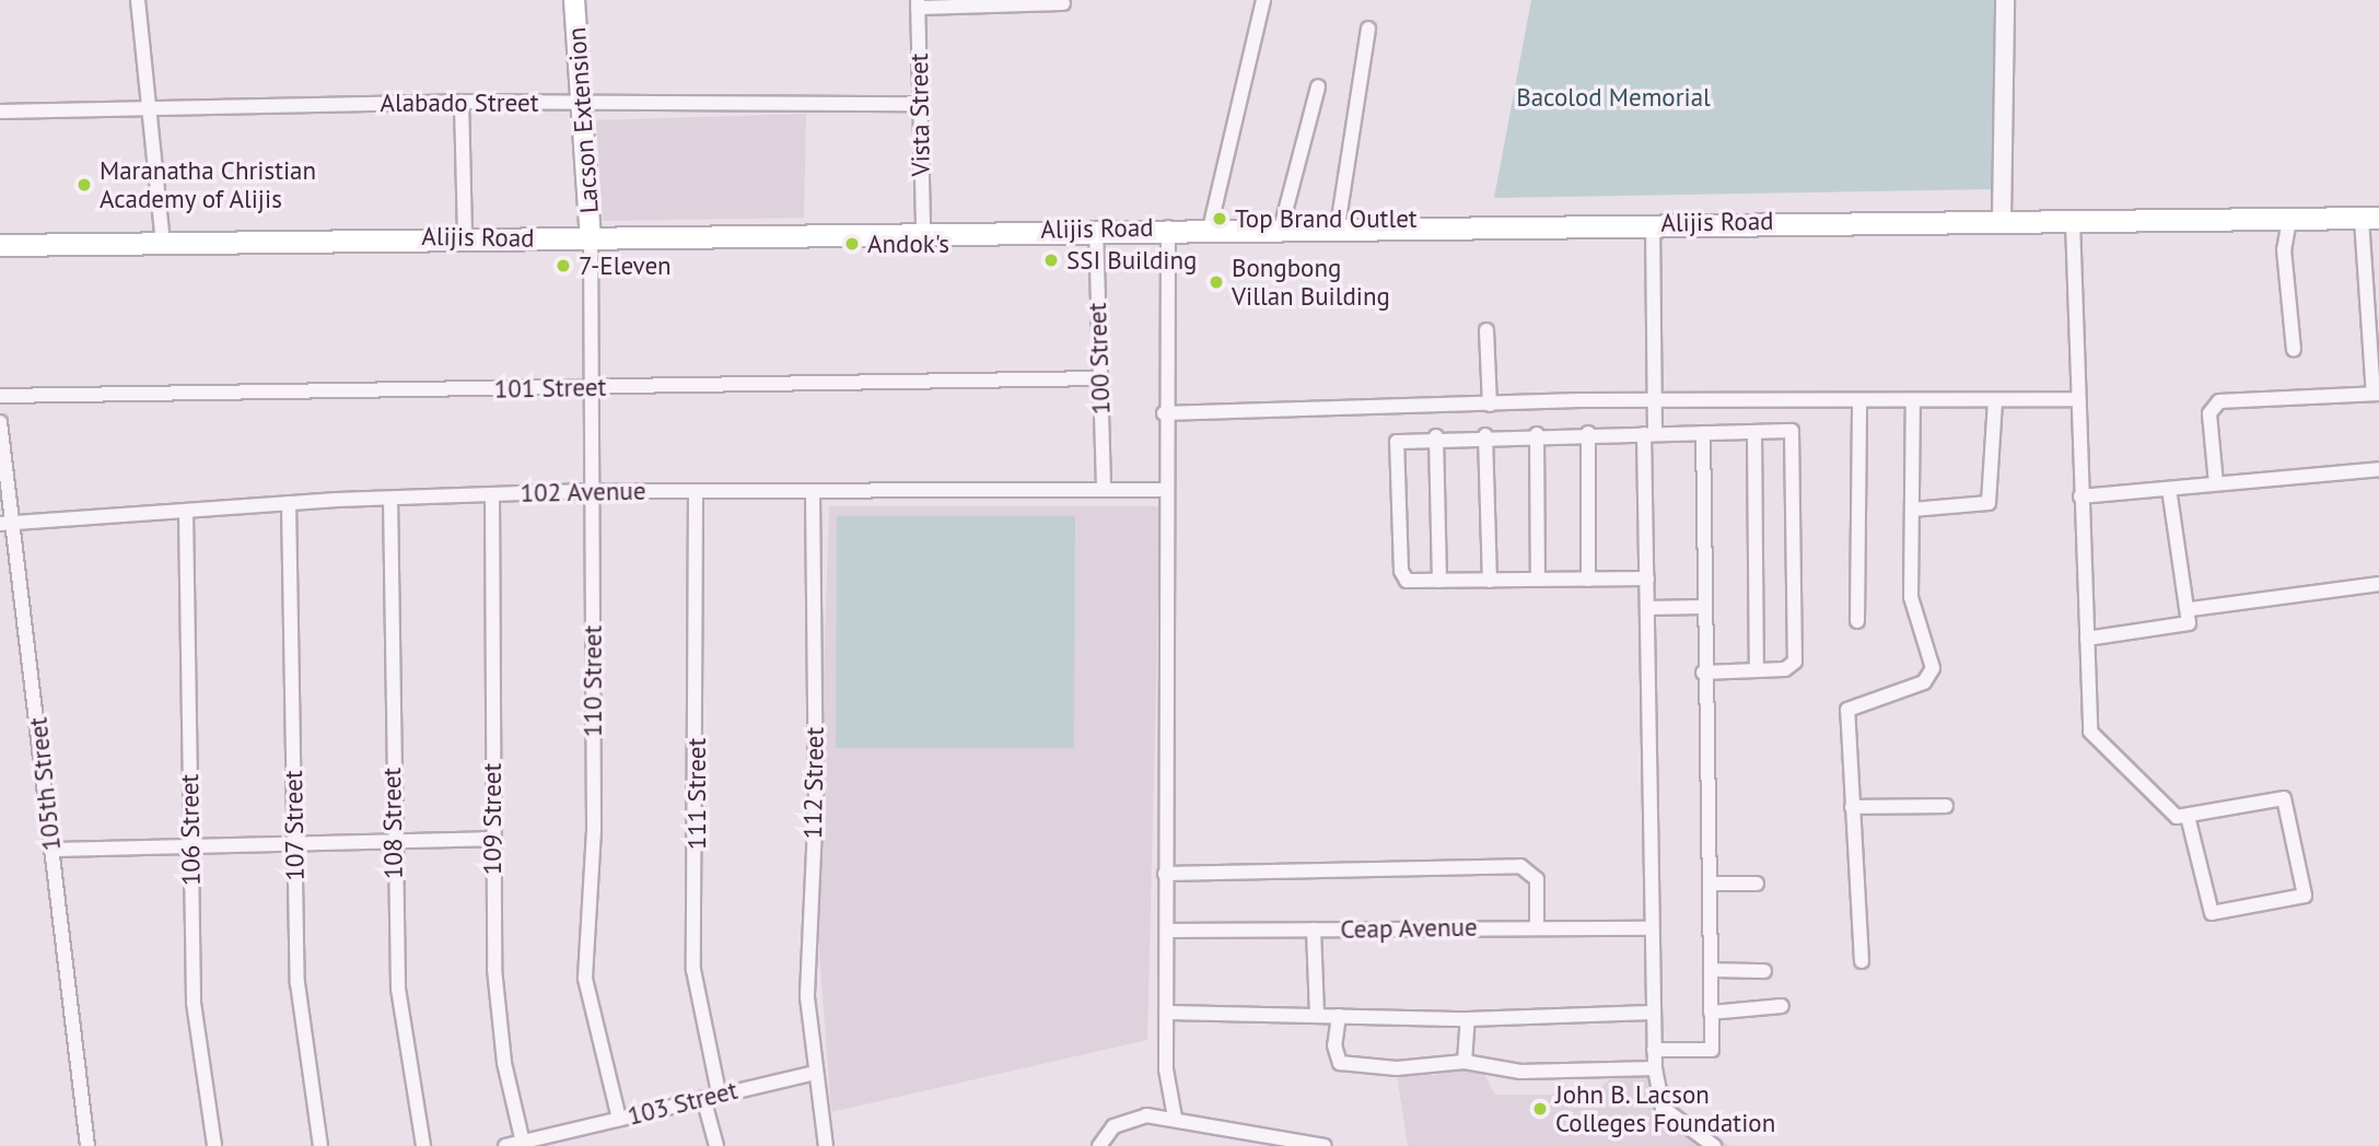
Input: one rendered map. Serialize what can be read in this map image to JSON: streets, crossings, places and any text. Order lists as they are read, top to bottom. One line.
{"streets":{"main road":["Lacson Extension","Alijis Road"],"street":["Alabado Street","Vista Street","100 Street","101 Street","102 Avenue","110 Street","112 Street","105th Street","111 Street","109 Street","108 Street","107 Street","106 Street","Ceap Avenue","103 Street"]},"crossings":[["Alabado Street","Vista Street"],["Alabado Street","Lacson Extension"],["Vista Street","Alijis Road"],["Lacson Extension","Alijis Road"],["Lacson Extension","110 Street"],["Alijis Road","100 Street"],["Alijis Road","110 Street"],["100 Street","101 Street"],["100 Street","102 Avenue"],["101 Street","110 Street"],["102 Avenue","110 Street"],["102 Avenue","112 Street"],["102 Avenue","105th Street"],["102 Avenue","111 Street"],["102 Avenue","109 Street"],["102 Avenue","108 Street"],["102 Avenue","107 Street"],["102 Avenue","106 Street"],["110 Street","103 Street"],["112 Street","103 Street"],["111 Street","103 Street"],["109 Street","103 Street"]],"parks":["Bacolod Memorial"],"places":["Maranatha Christian Academy of Alijis","Top Brand Outlet","Andok's","SSI Building","7-Eleven","Bongbong Villan Building","John B. Lacson Colleges Foundation"]}
